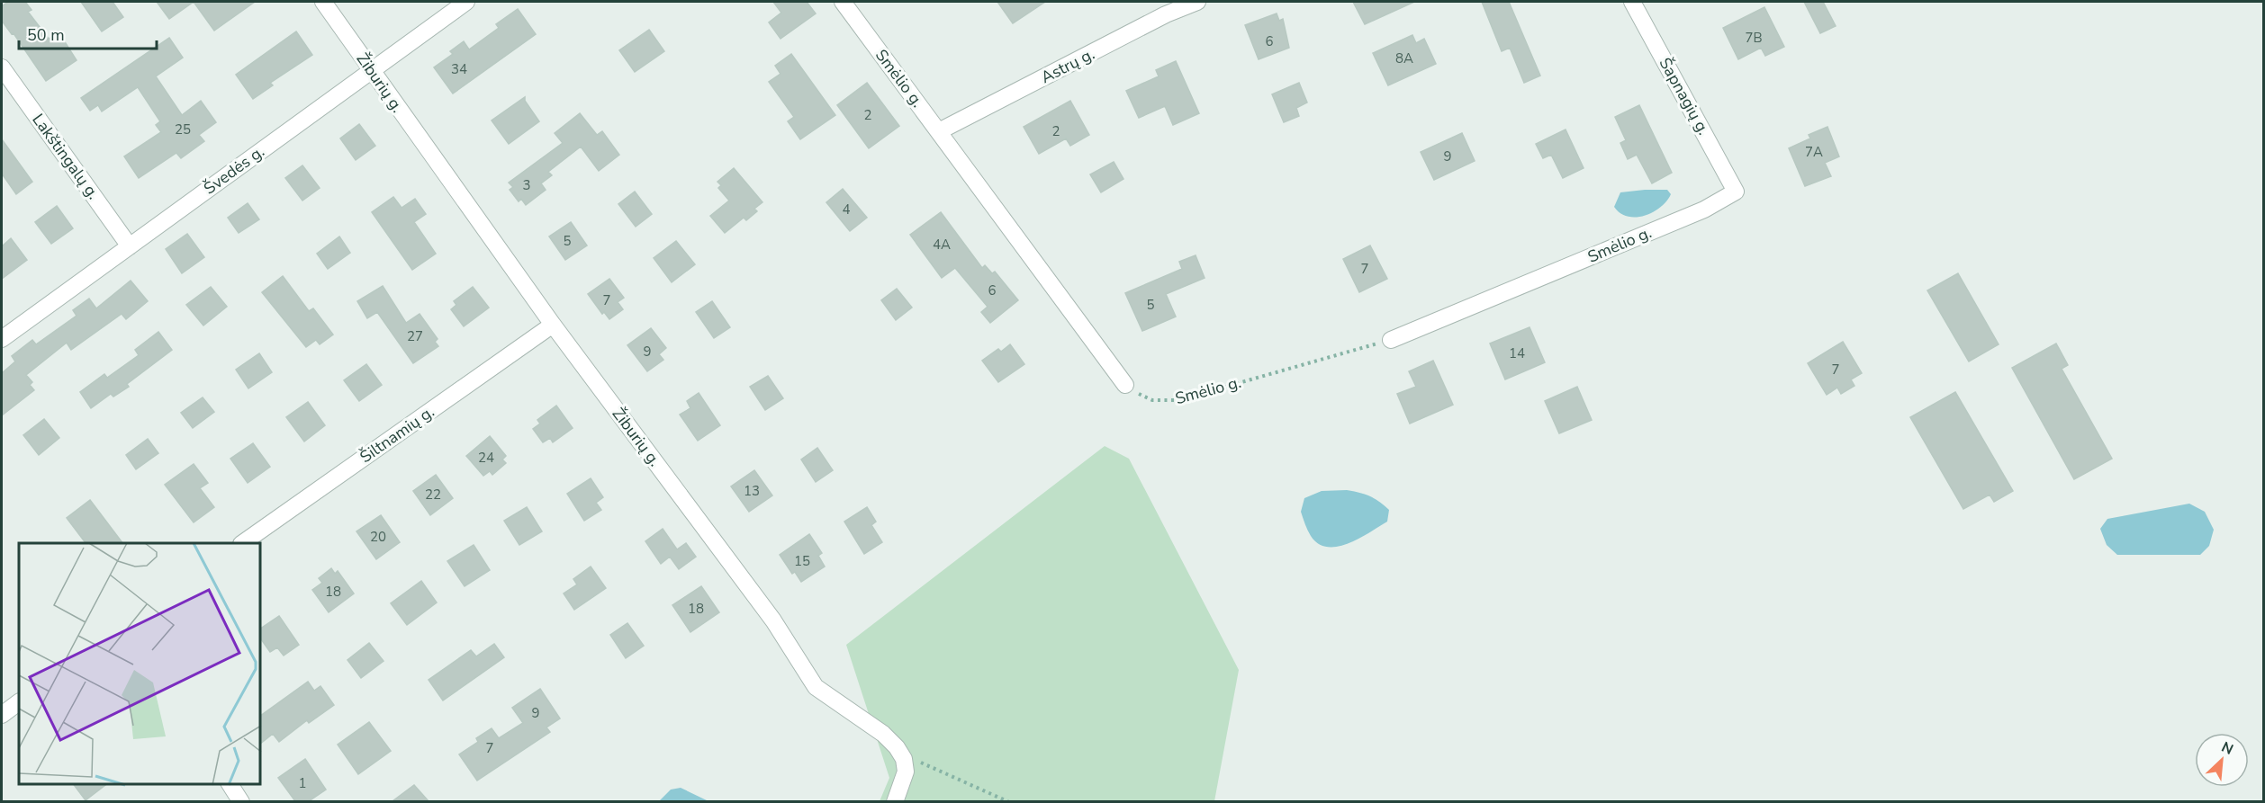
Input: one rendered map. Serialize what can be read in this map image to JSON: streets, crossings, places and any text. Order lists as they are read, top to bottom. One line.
{"streets":{"street":["Astrų g.","Smėlio g.","Žiburių g.","Šapnagių g.","Lakštingalų g.","Švedės g.","Šiltnamių g."]},"crossings":[["Astrų g.","Smėlio g."],["Smėlio g.","Šapnagių g."],["Žiburių g.","Švedės g."],["Žiburių g.","Šiltnamių g."],["Lakštingalų g.","Švedės g."]],"house_numbers":["7B","6","8A","34","2","25","2","7A","9","3","4","5","4A","7","6","7","5","27","9","14","7","24","13","22","20","15","18","18","9","7","1"],"scale_bar":"50 m","north":"top right"}
